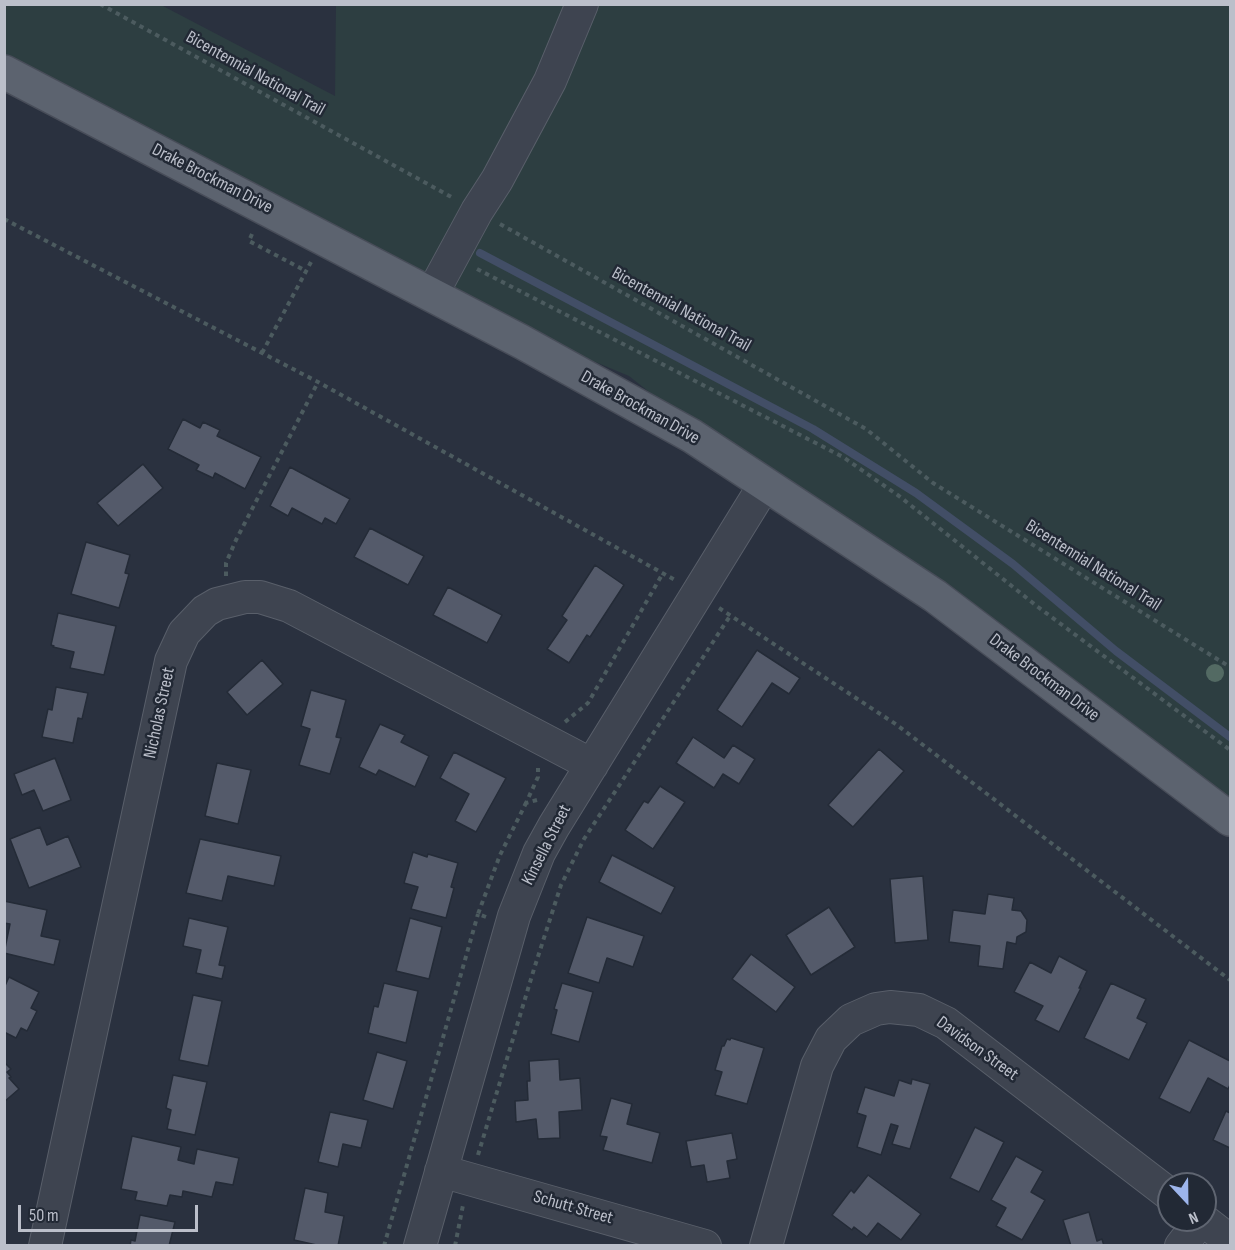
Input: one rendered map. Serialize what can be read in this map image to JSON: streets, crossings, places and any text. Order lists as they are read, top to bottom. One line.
{"streets":{"main road":["Drake Brockman Drive"],"street":["Nicholas Street","Kinsella Street","Davidson Street","Schutt Street"],"path":["Bicentennial National Trail"]},"crossings":[["Drake Brockman Drive","Kinsella Street"],["Nicholas Street","Kinsella Street"],["Kinsella Street","Schutt Street"]],"scale_bar":"50 m","north":"bottom"}
